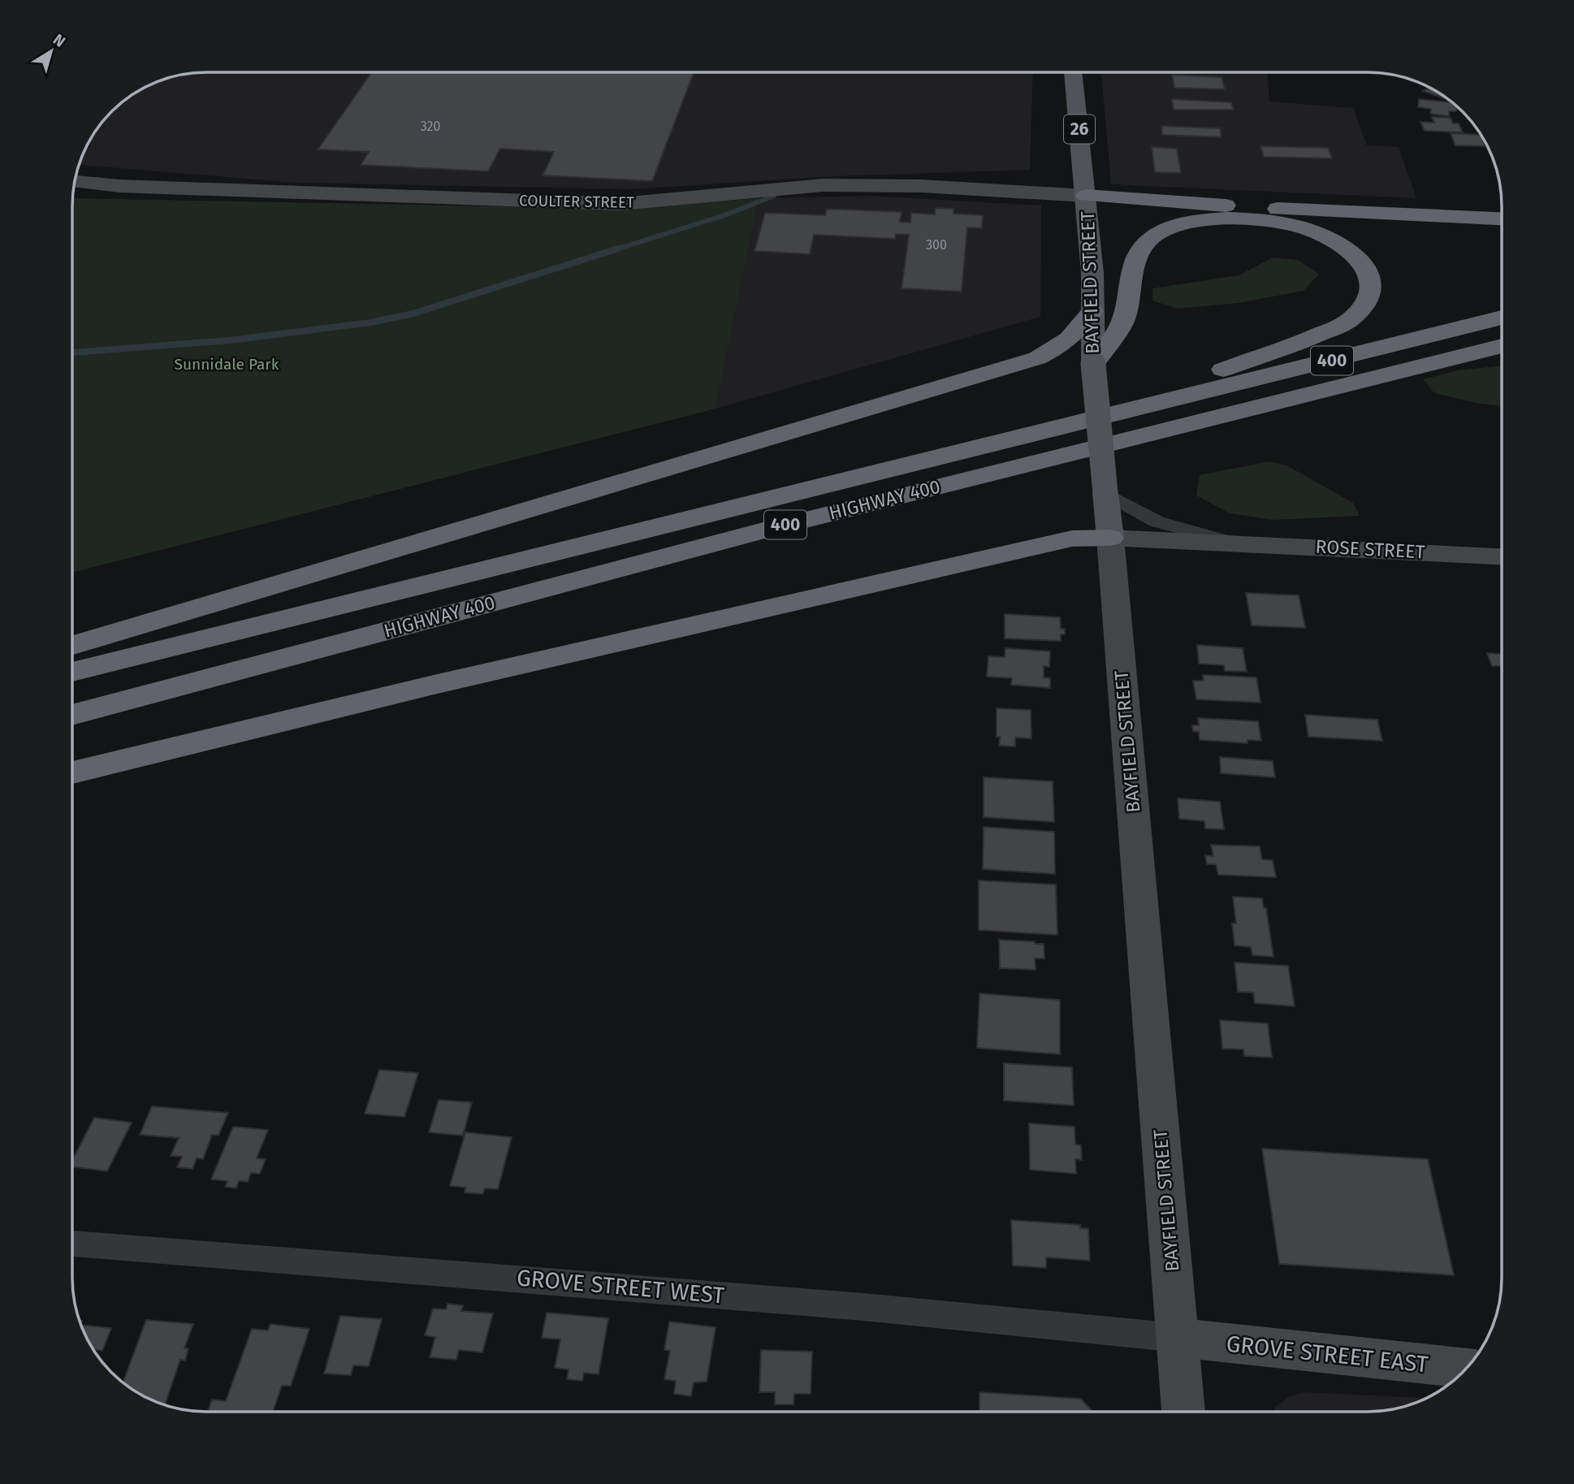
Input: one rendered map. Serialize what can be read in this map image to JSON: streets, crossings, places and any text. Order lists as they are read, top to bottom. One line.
{"streets":{"highway":["400","HIGHWAY 400"],"main road":["26","BAYFIELD STREET"],"street":["COULTER STREET","ROSE STREET","GROVE STREET WEST","GROVE STREET EAST"]},"crossings":[["COULTER STREET","BAYFIELD STREET"],["BAYFIELD STREET","ROSE STREET"],["BAYFIELD STREET","GROVE STREET WEST"],["BAYFIELD STREET","GROVE STREET EAST"],["GROVE STREET WEST","GROVE STREET EAST"]],"parks":["Sunnidale Park"],"house_numbers":["320","300"],"north":"top right"}
